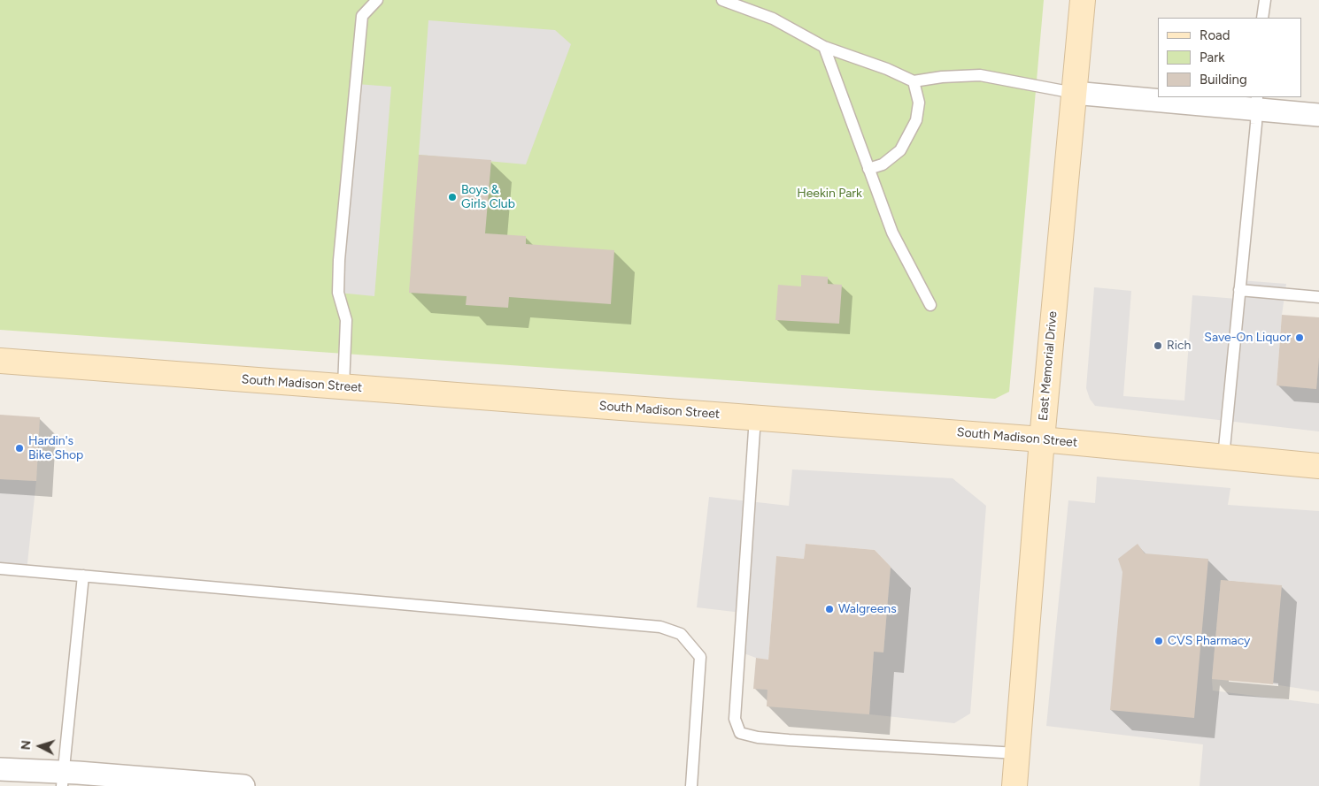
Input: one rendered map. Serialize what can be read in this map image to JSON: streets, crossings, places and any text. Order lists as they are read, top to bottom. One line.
{"streets":{"main road":["East Memorial Drive","South Madison Street"]},"crossings":[["East Memorial Drive","South Madison Street"]],"parks":["Heekin Park"],"places":["Boys & Girls Club","Save-On Liquor","Rich","Hardin's Bike Shop","Walgreens","CVS Pharmacy"],"legend":["Road","Park","Building"],"north":"left"}
